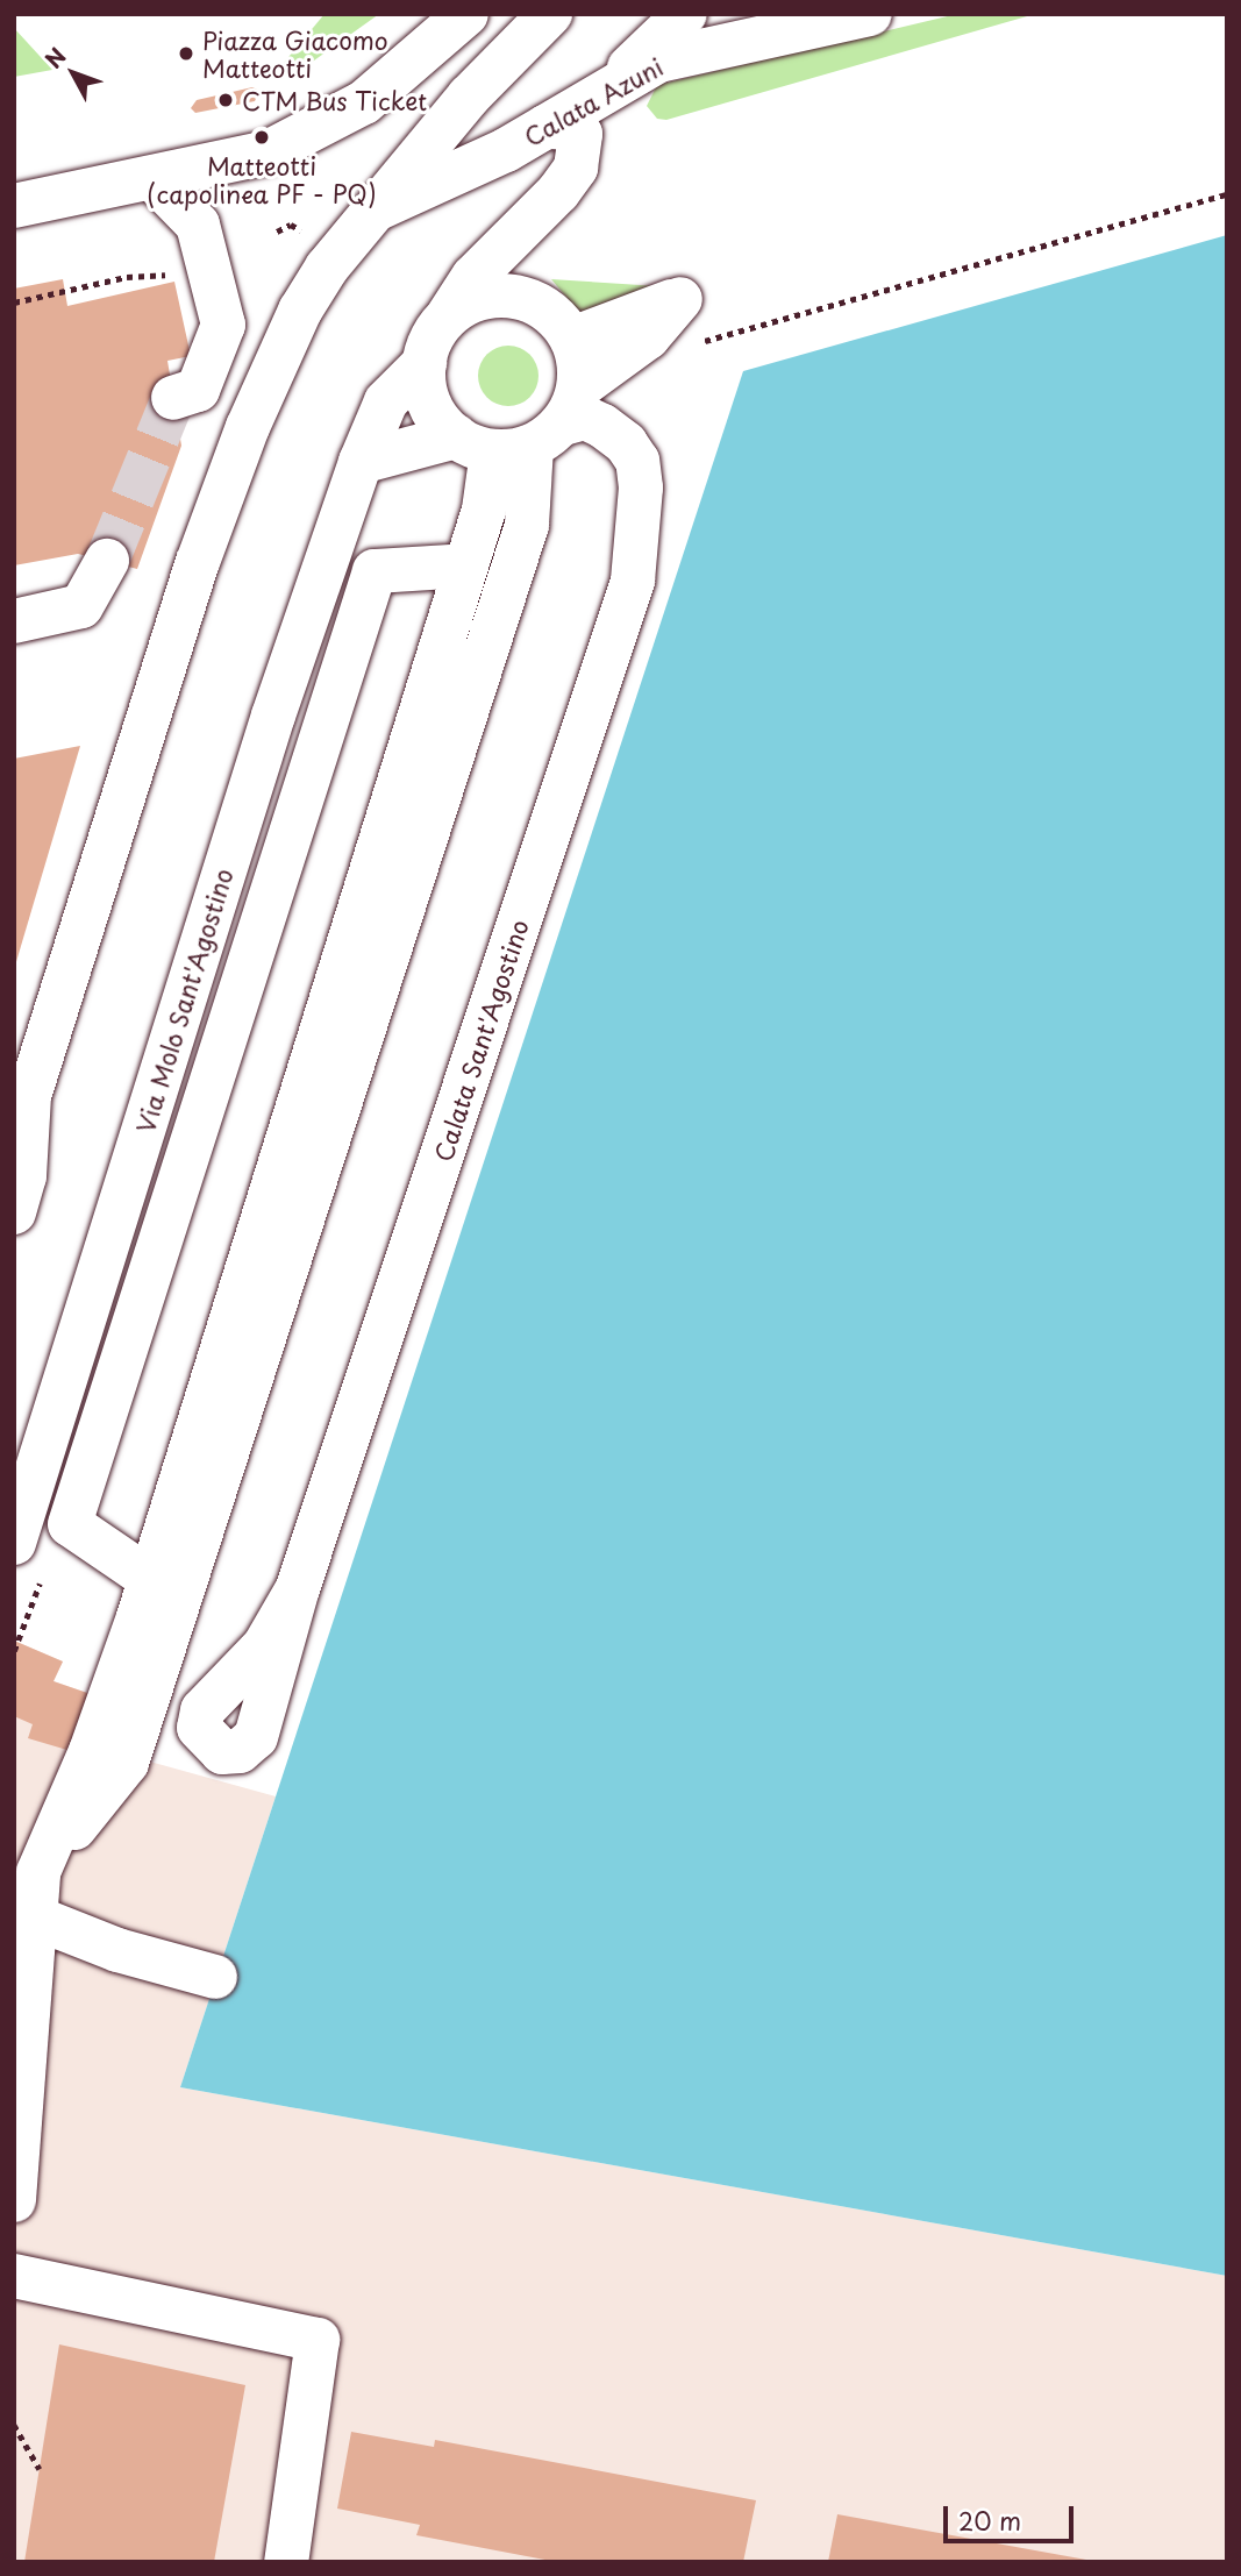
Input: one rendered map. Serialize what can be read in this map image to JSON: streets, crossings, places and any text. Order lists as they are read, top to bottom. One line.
{"streets":{"main road":["Calata Azuni","Via Molo Sant'Agostino","Calata Sant'Agostino"]},"crossings":[["Via Molo Sant'Agostino","Calata Sant'Agostino"]],"places":["Piazza Giacomo Matteotti","CTM Bus Ticket","Matteotti (capolinea PF - PQ)"],"scale_bar":"20 m","north":"top left"}
